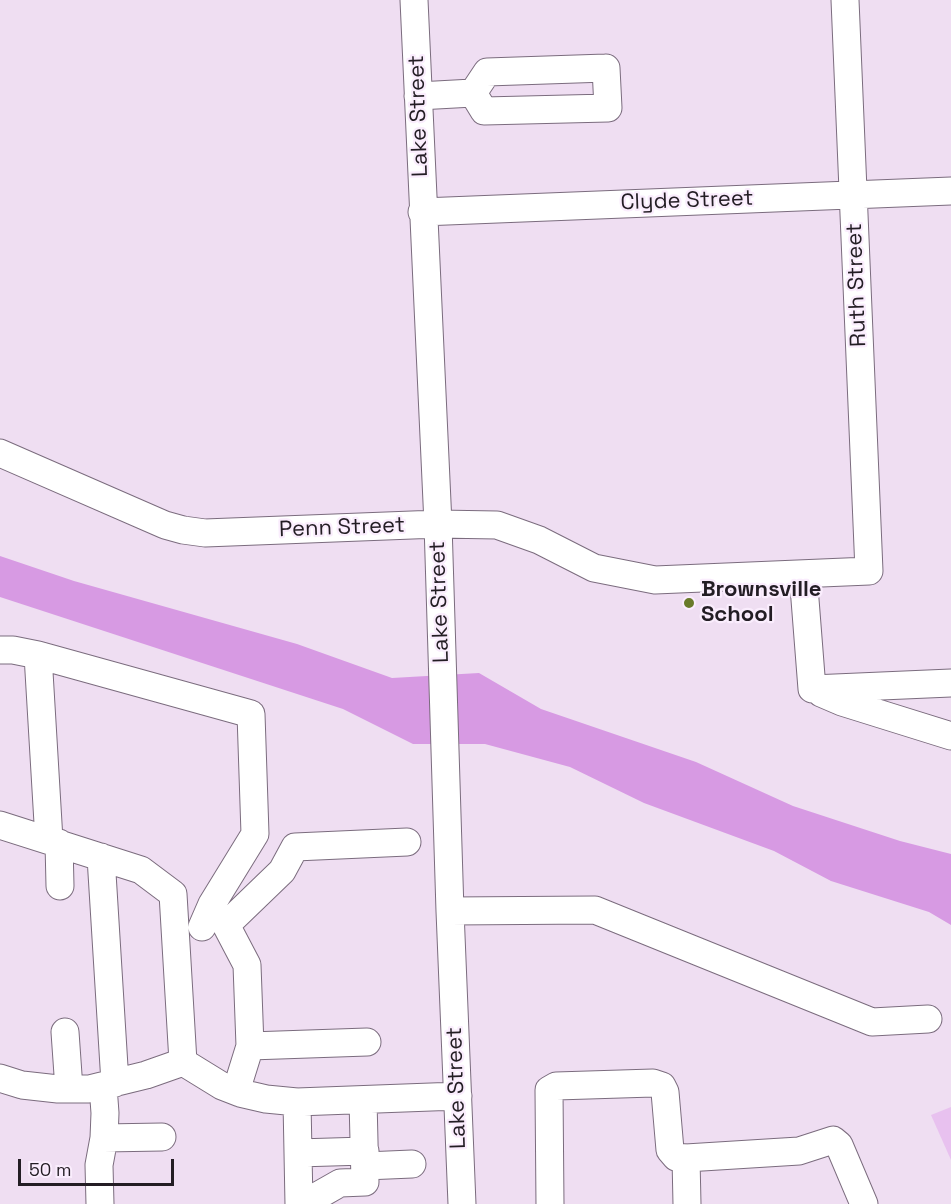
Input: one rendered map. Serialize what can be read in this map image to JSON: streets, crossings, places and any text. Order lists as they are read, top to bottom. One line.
{"streets":{"street":["Lake Street","Clyde Street","Ruth Street","Penn Street"]},"crossings":[["Lake Street","Clyde Street"],["Lake Street","Penn Street"],["Clyde Street","Ruth Street"],["Ruth Street","Penn Street"]],"places":["Brownsville School"],"scale_bar":"50 m"}
